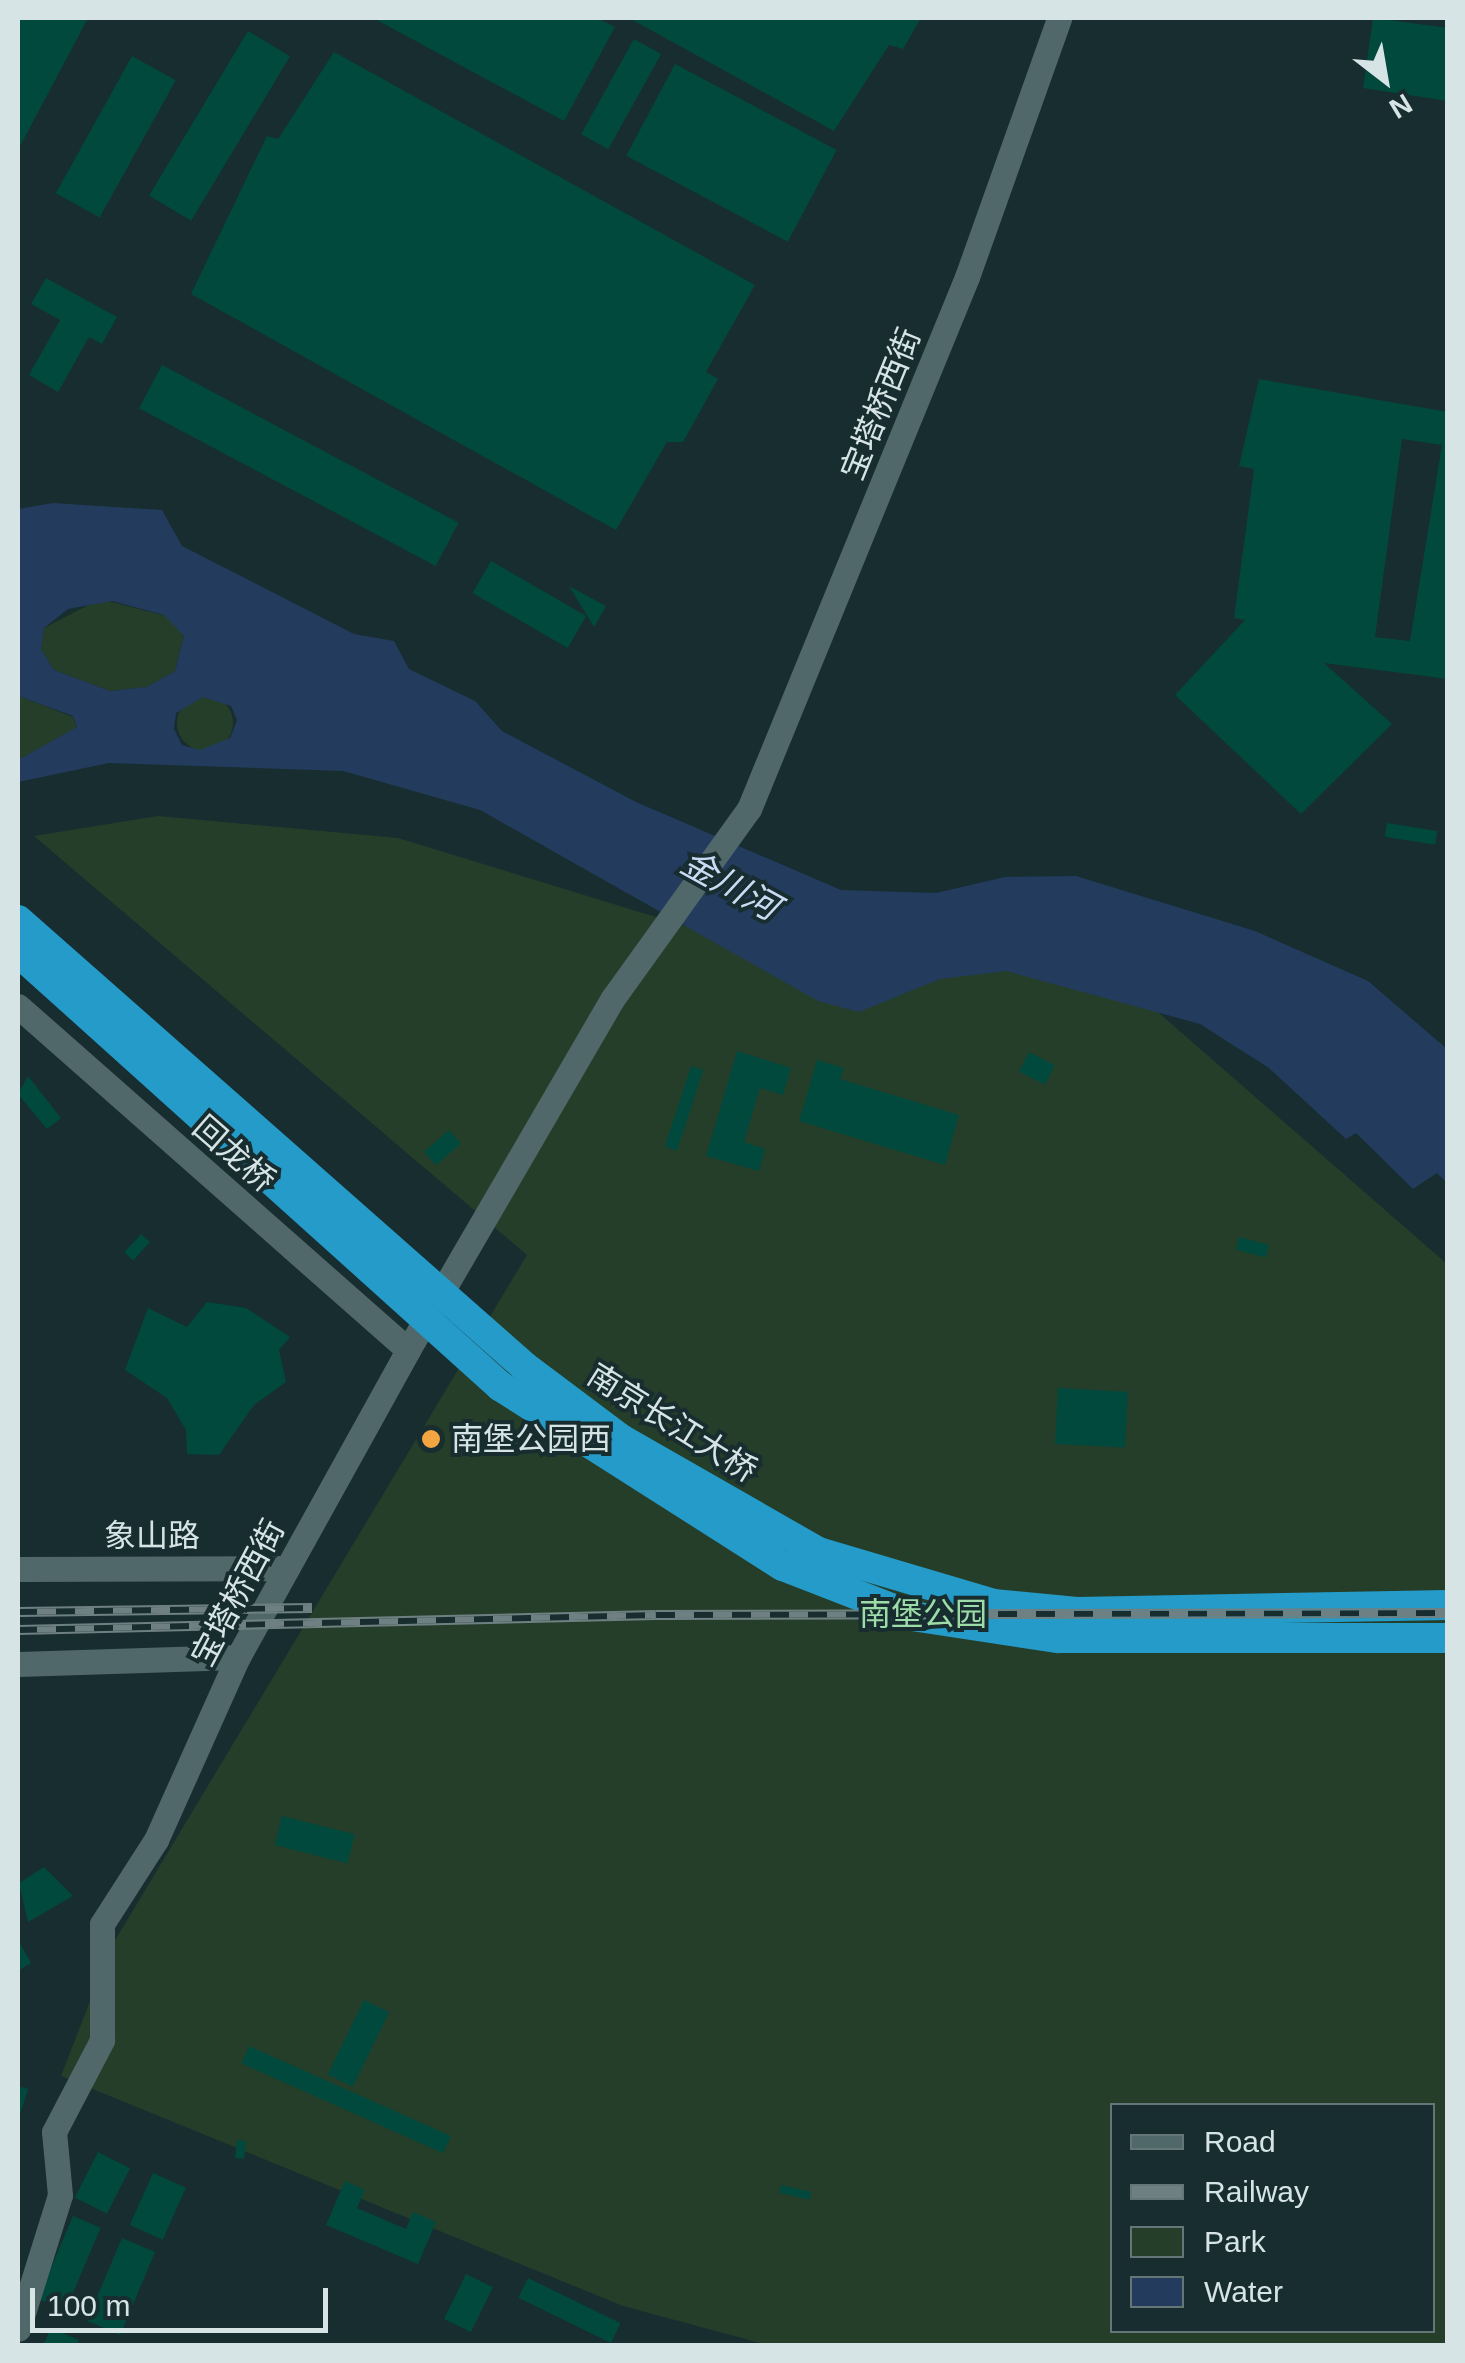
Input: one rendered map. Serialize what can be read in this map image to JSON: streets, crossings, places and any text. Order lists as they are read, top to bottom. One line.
{"streets":{"highway":["南京长江大桥"],"street":["宝塔桥西街","回龙桥","象山路"]},"crossings":[["宝塔桥西街","回龙桥"],["宝塔桥西街","象山路"]],"water":["金川河"],"parks":["南堡公园"],"places":["南堡公园西"],"legend":["Road","Railway","Park","Water"],"scale_bar":"100 m","north":"bottom right"}
